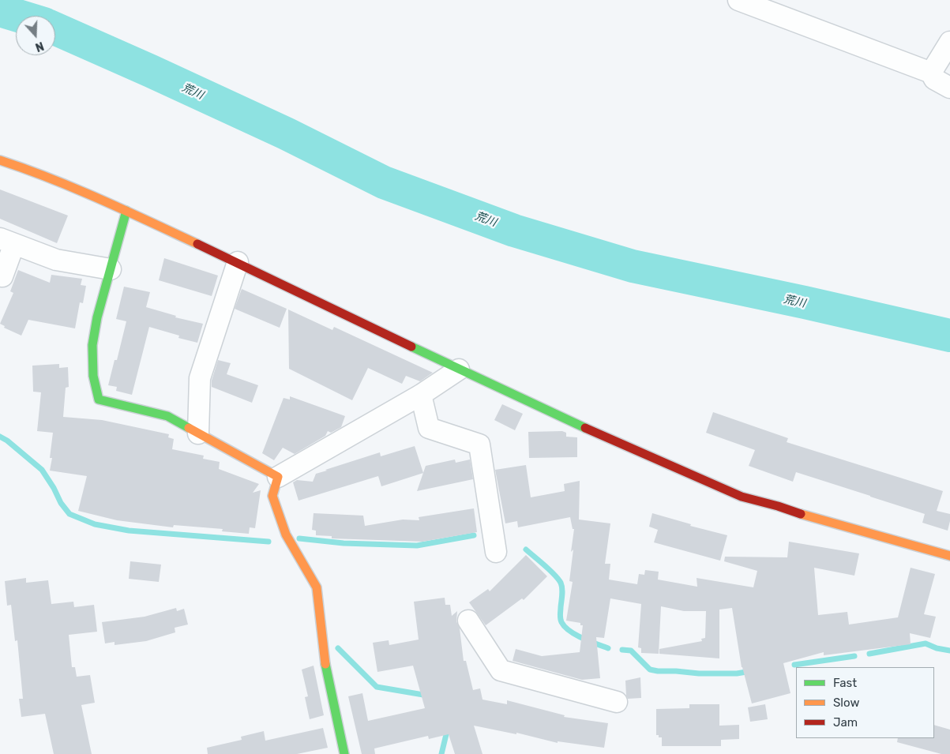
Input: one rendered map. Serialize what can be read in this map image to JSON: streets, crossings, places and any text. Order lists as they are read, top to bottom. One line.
{"water":["荒川"],"legend":["Fast","Slow","Jam"],"north":"bottom"}
